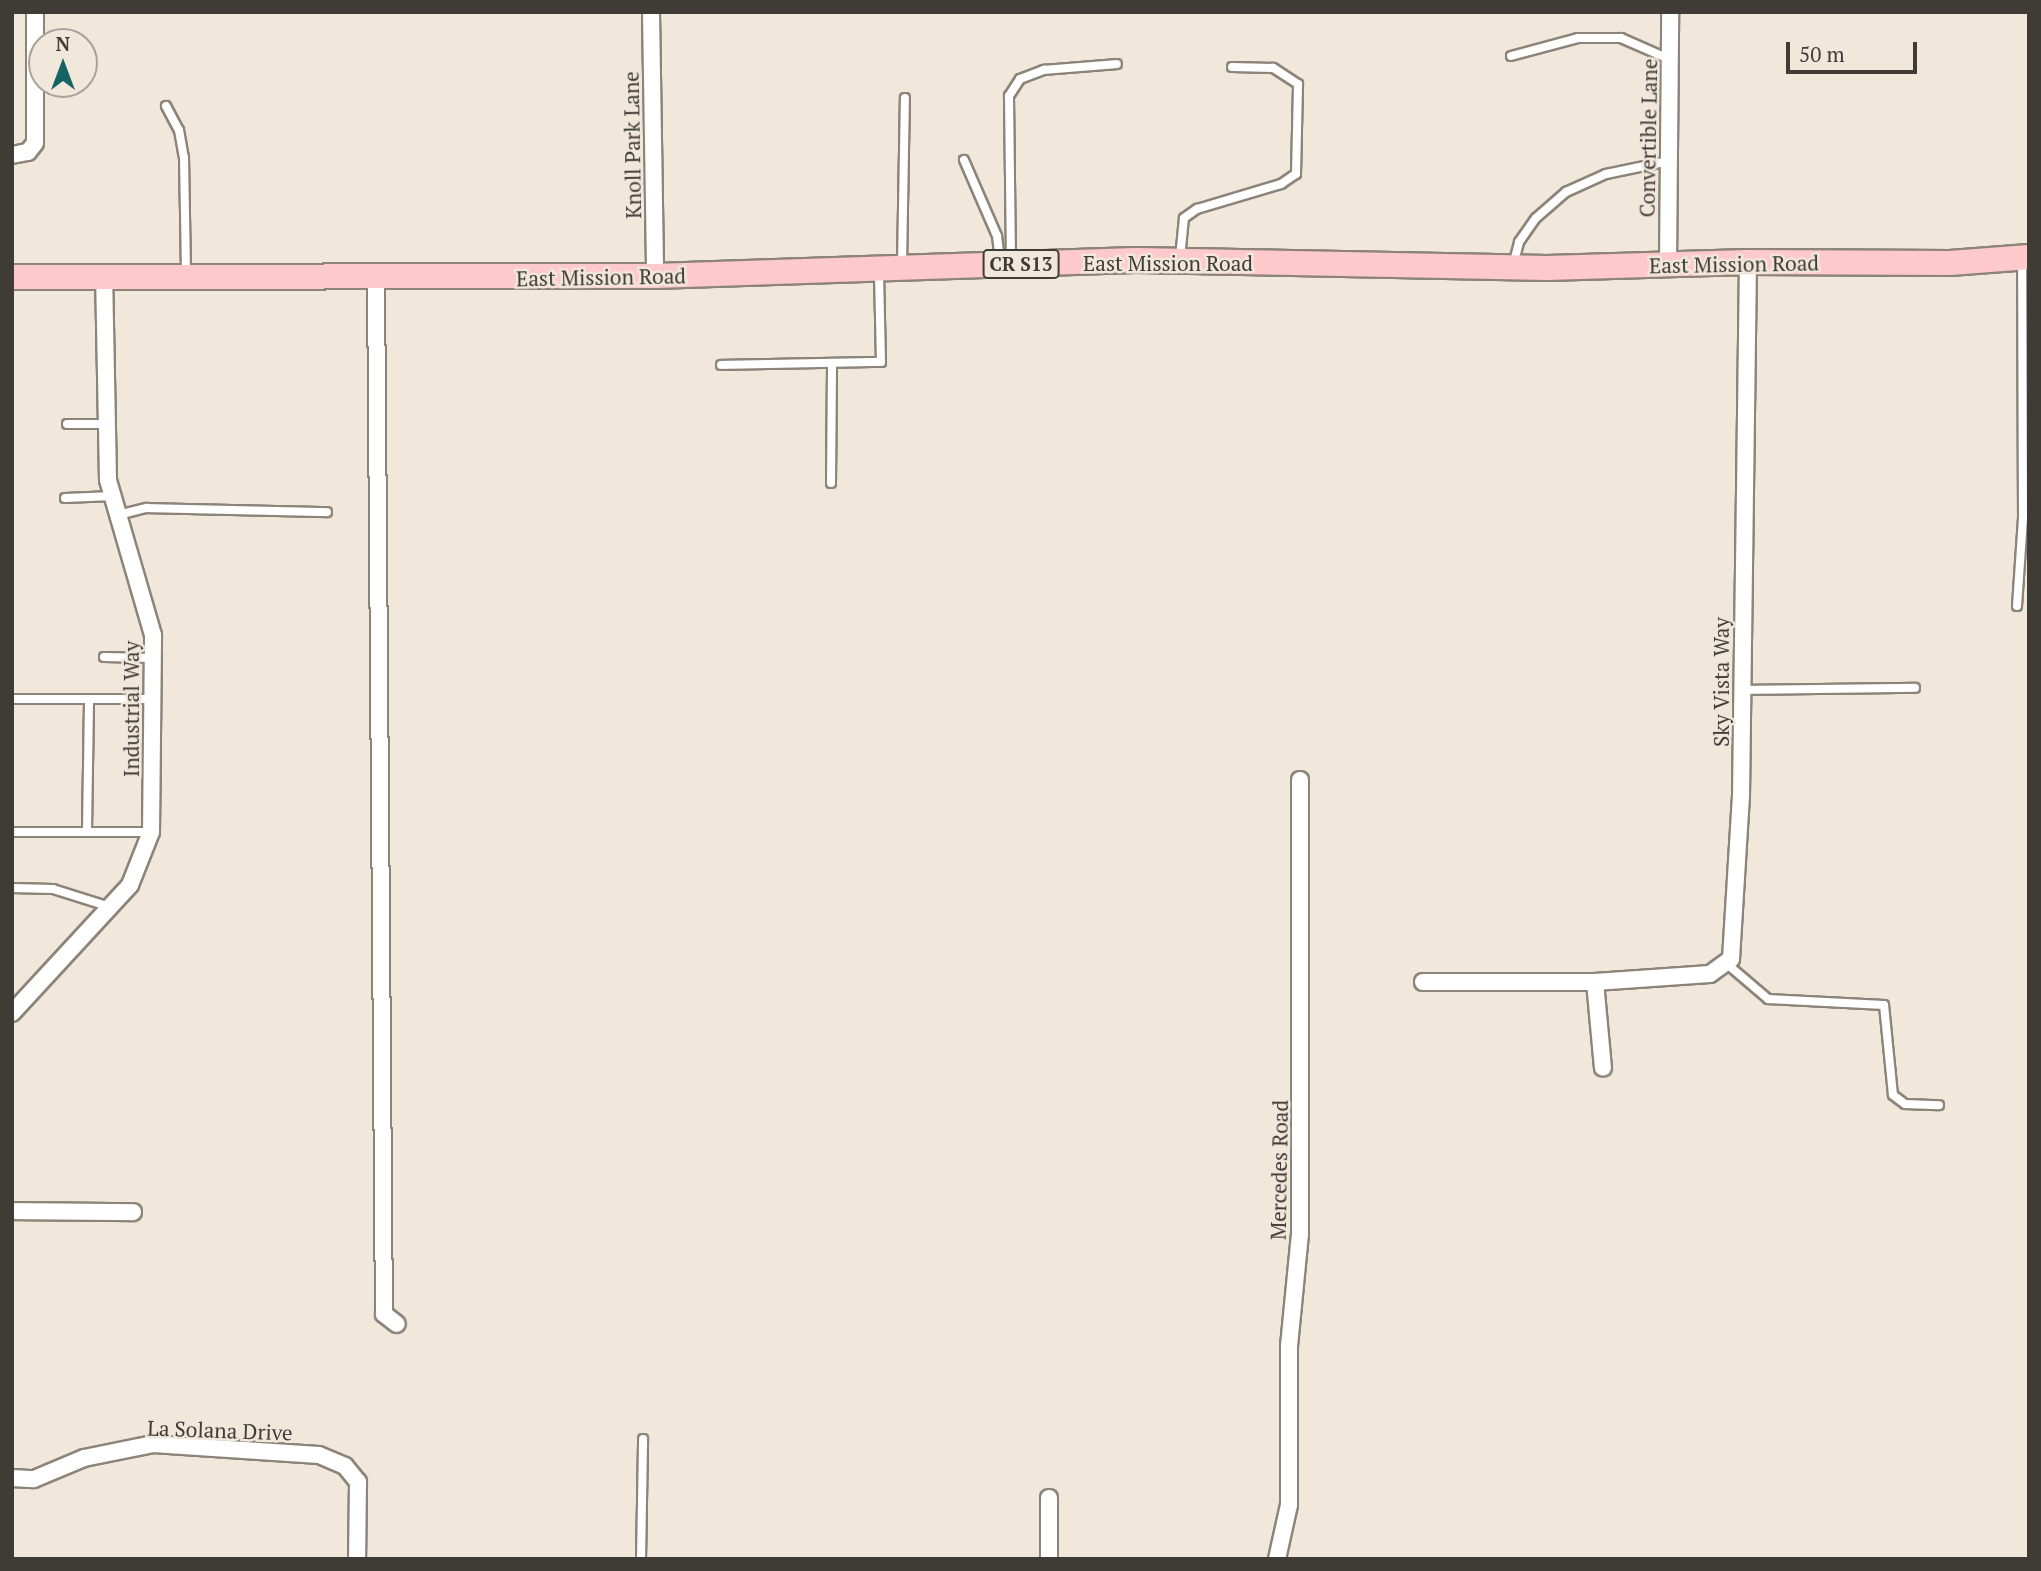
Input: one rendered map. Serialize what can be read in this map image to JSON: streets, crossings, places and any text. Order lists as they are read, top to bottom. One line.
{"streets":{"main road":["East Mission Road","CR S13"],"street":["Convertible Lane","Knoll Park Lane","Sky Vista Way","Industrial Way","Mercedes Road","La Solana Drive"]},"crossings":[["Convertible Lane","East Mission Road"],["Knoll Park Lane","East Mission Road"],["East Mission Road","Sky Vista Way"],["East Mission Road","Industrial Way"]],"scale_bar":"50 m","north":"top"}
